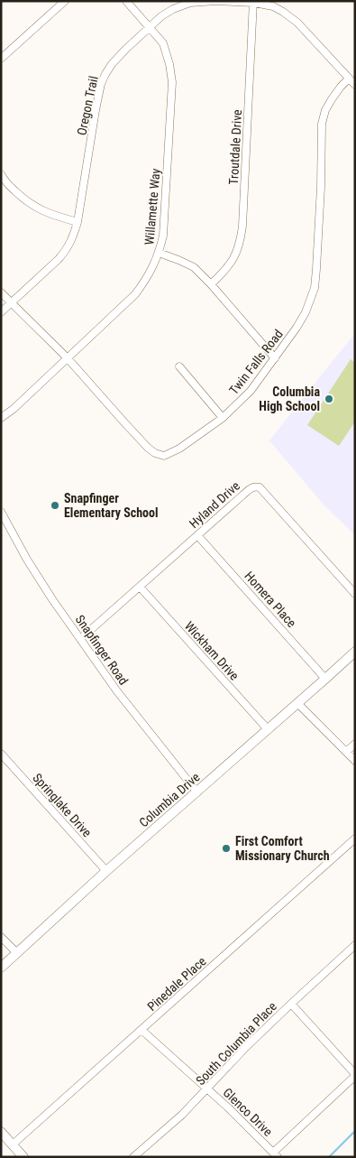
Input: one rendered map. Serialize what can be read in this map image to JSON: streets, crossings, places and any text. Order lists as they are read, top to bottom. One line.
{"streets":{"main road":["Columbia Drive"],"street":["Oregon Trail","Troutdale Drive","Willamette Way","Twin Falls Road","Hyland Drive","Homera Place","Snapfinger Road","Wickham Drive","Springlake Drive","Pinedale Place","South Columbia Place","Glenco Drive"]},"crossings":[["Oregon Trail","Troutdale Drive"],["Oregon Trail","Willamette Way"],["Oregon Trail","Twin Falls Road"],["Willamette Way","Twin Falls Road"],["Hyland Drive","Homera Place"],["Hyland Drive","Snapfinger Road"],["Hyland Drive","Wickham Drive"],["Homera Place","Columbia Drive"],["Snapfinger Road","Columbia Drive"],["Wickham Drive","Columbia Drive"],["Columbia Drive","Springlake Drive"],["Pinedale Place","Glenco Drive"],["South Columbia Place","Glenco Drive"]],"places":["Columbia High School","Snapfinger Elementary School","First Comfort Missionary Church"]}
